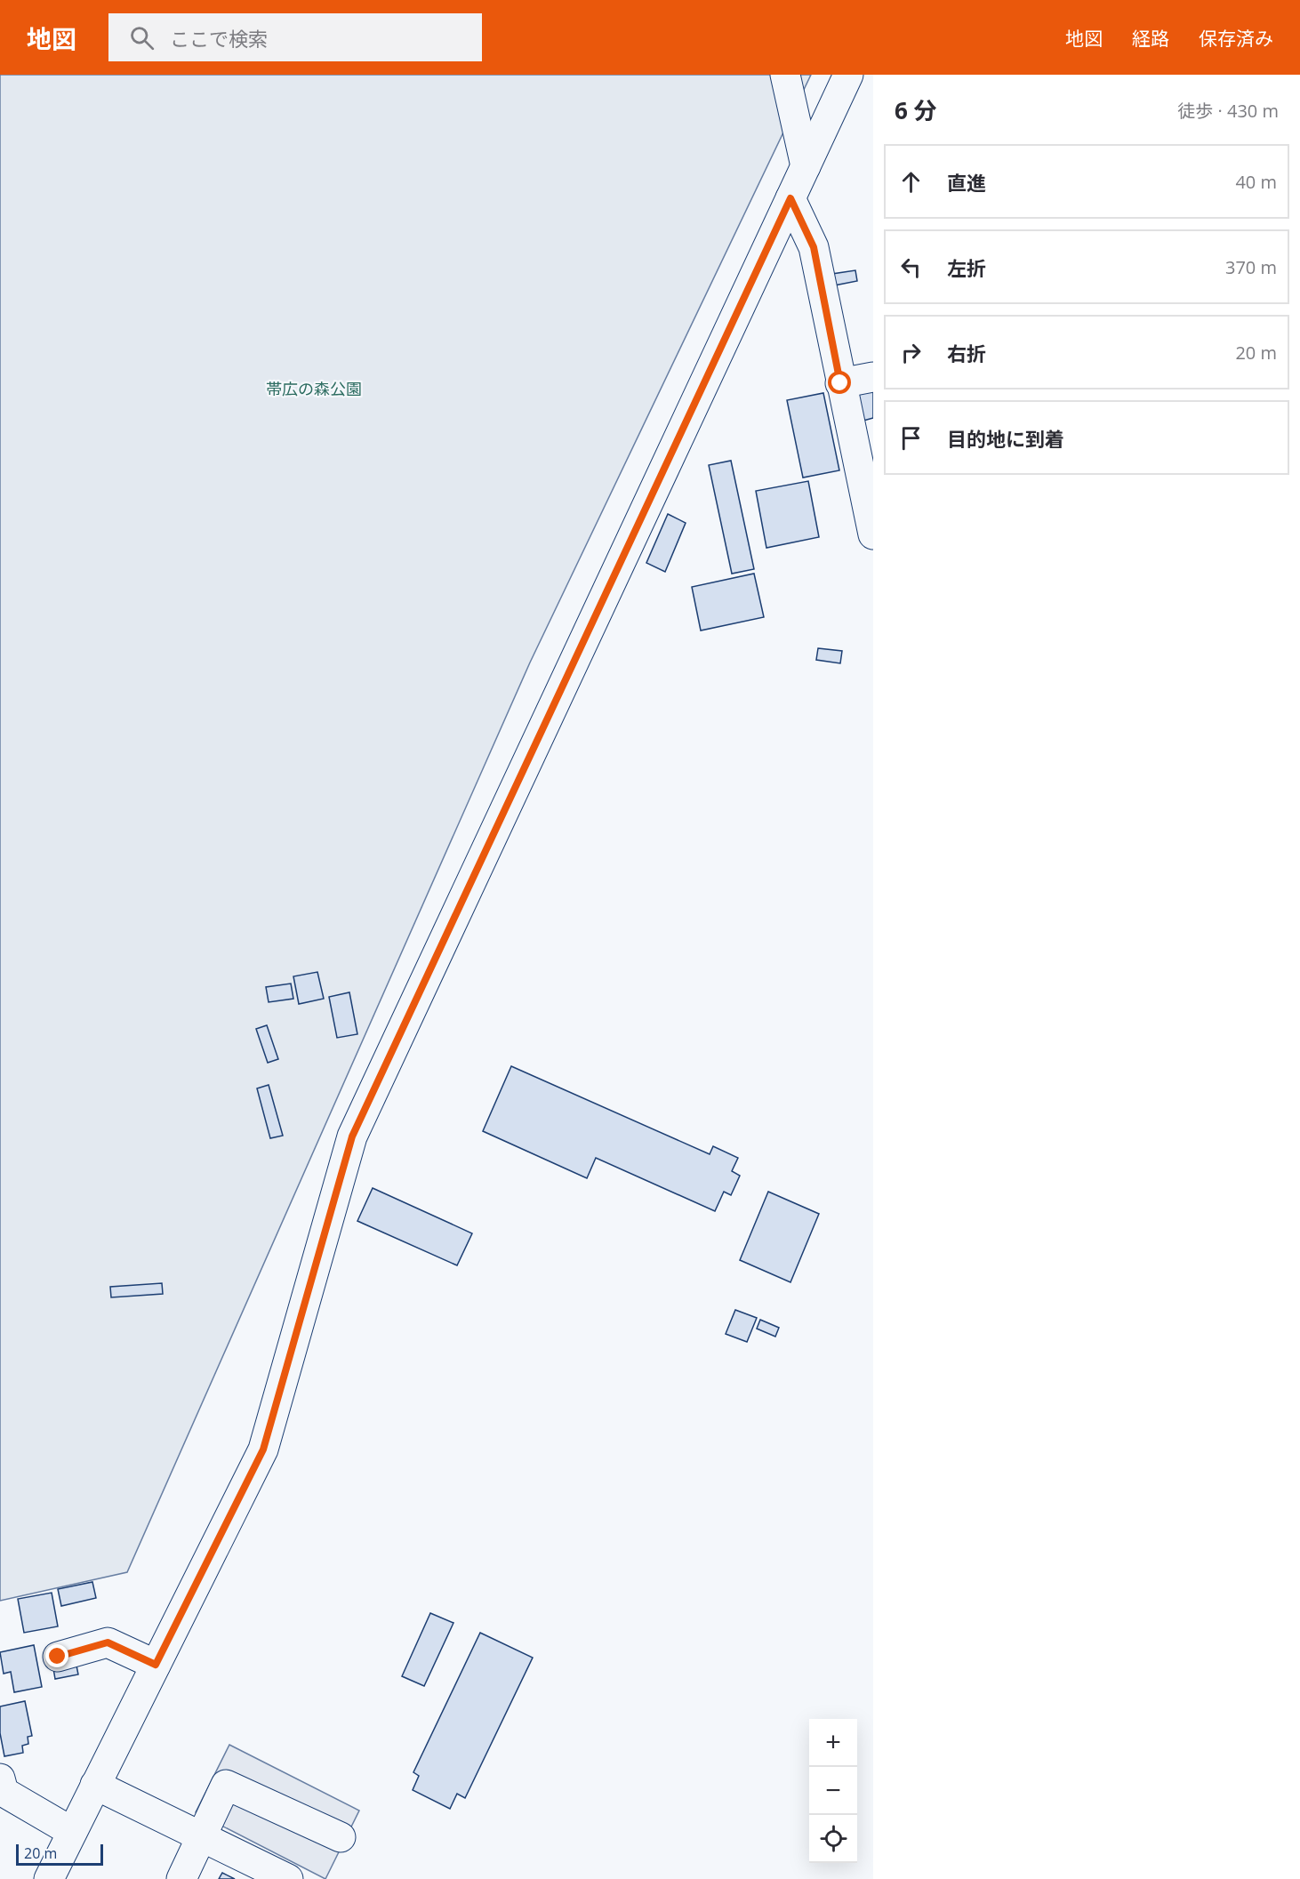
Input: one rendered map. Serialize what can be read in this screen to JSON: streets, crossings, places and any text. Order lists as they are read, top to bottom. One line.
{"parks":["帯広の森公園"],"scale_bar":"20 m","page":{"header":"地図","search":"ここで検索","nav":["地図","経路","保存済み"],"heading":["6 分","徒歩 · 430 m"],"list":[["直進","40 m"],["左折","370 m"],["右折","20 m"],"目的地に到着"],"map_buttons":["+","−"],"scale":"20 m"}}
